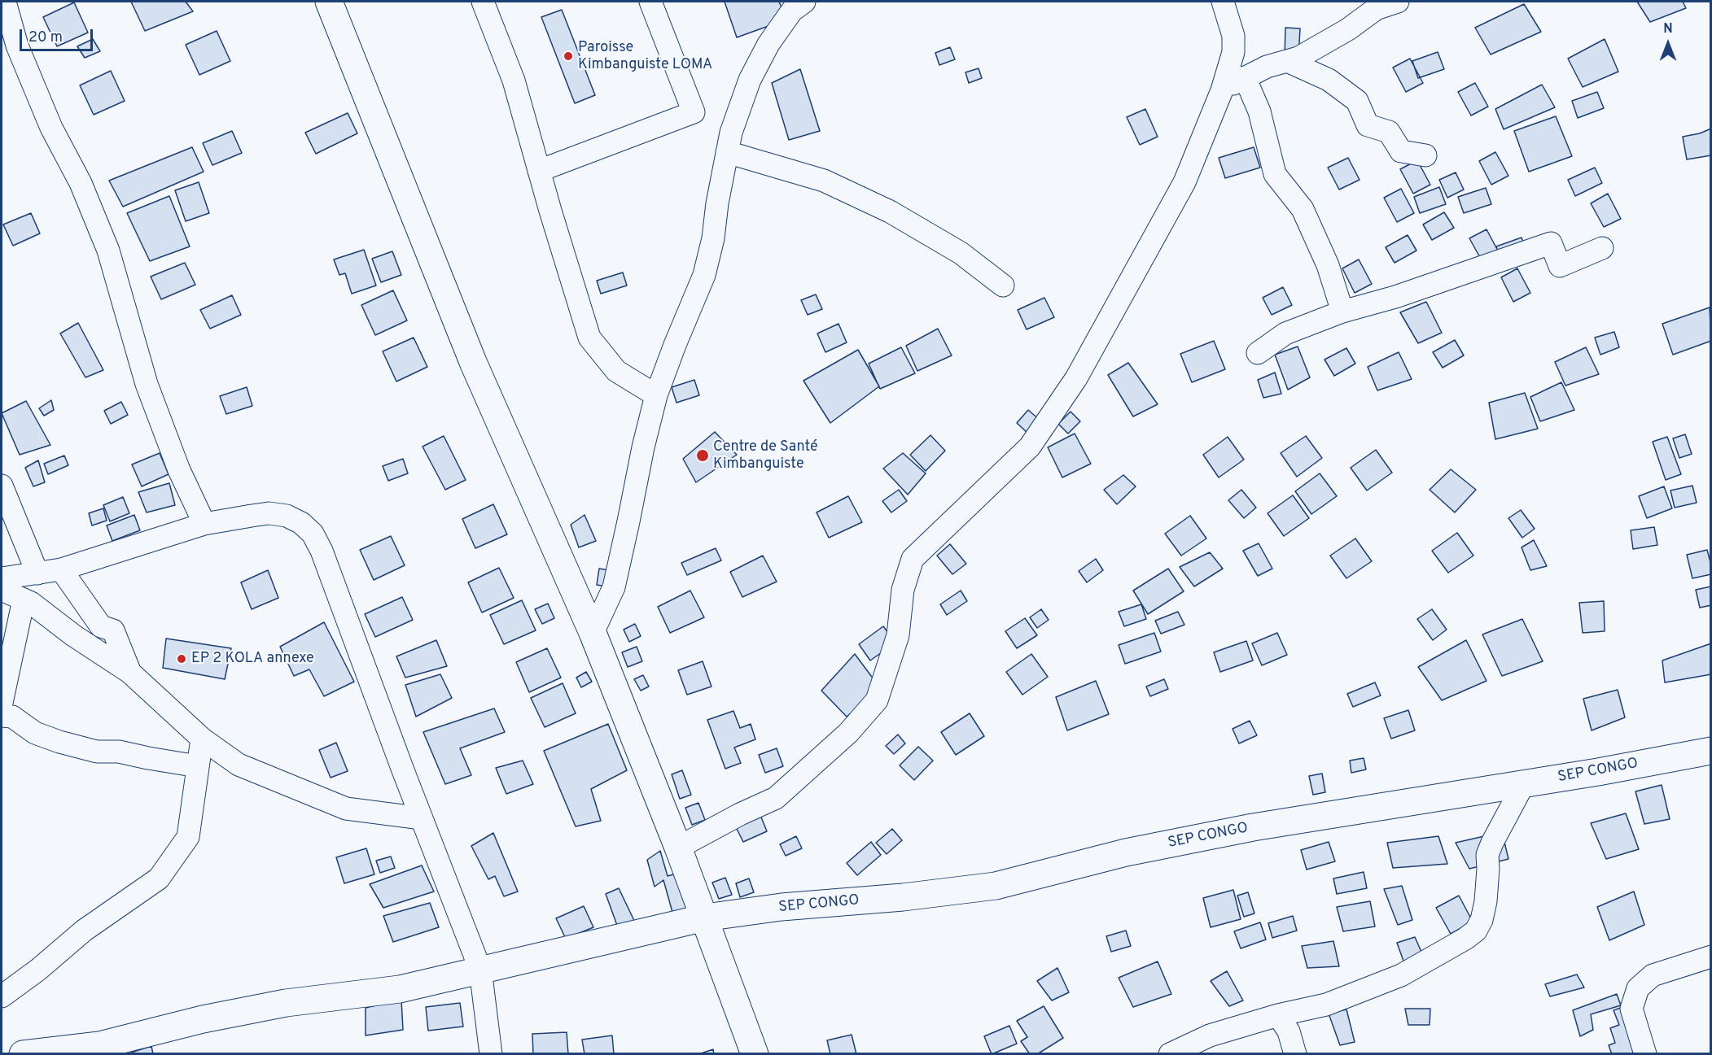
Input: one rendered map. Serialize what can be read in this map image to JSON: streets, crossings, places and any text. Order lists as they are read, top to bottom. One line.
{"streets":{"street":["SEP CONGO"]},"places":["Paroisse Kimbanguiste LOMA","Centre de Santé Kimbanguiste","EP 2 KOLA annexe"],"scale_bar":"20 m","north":"top"}
